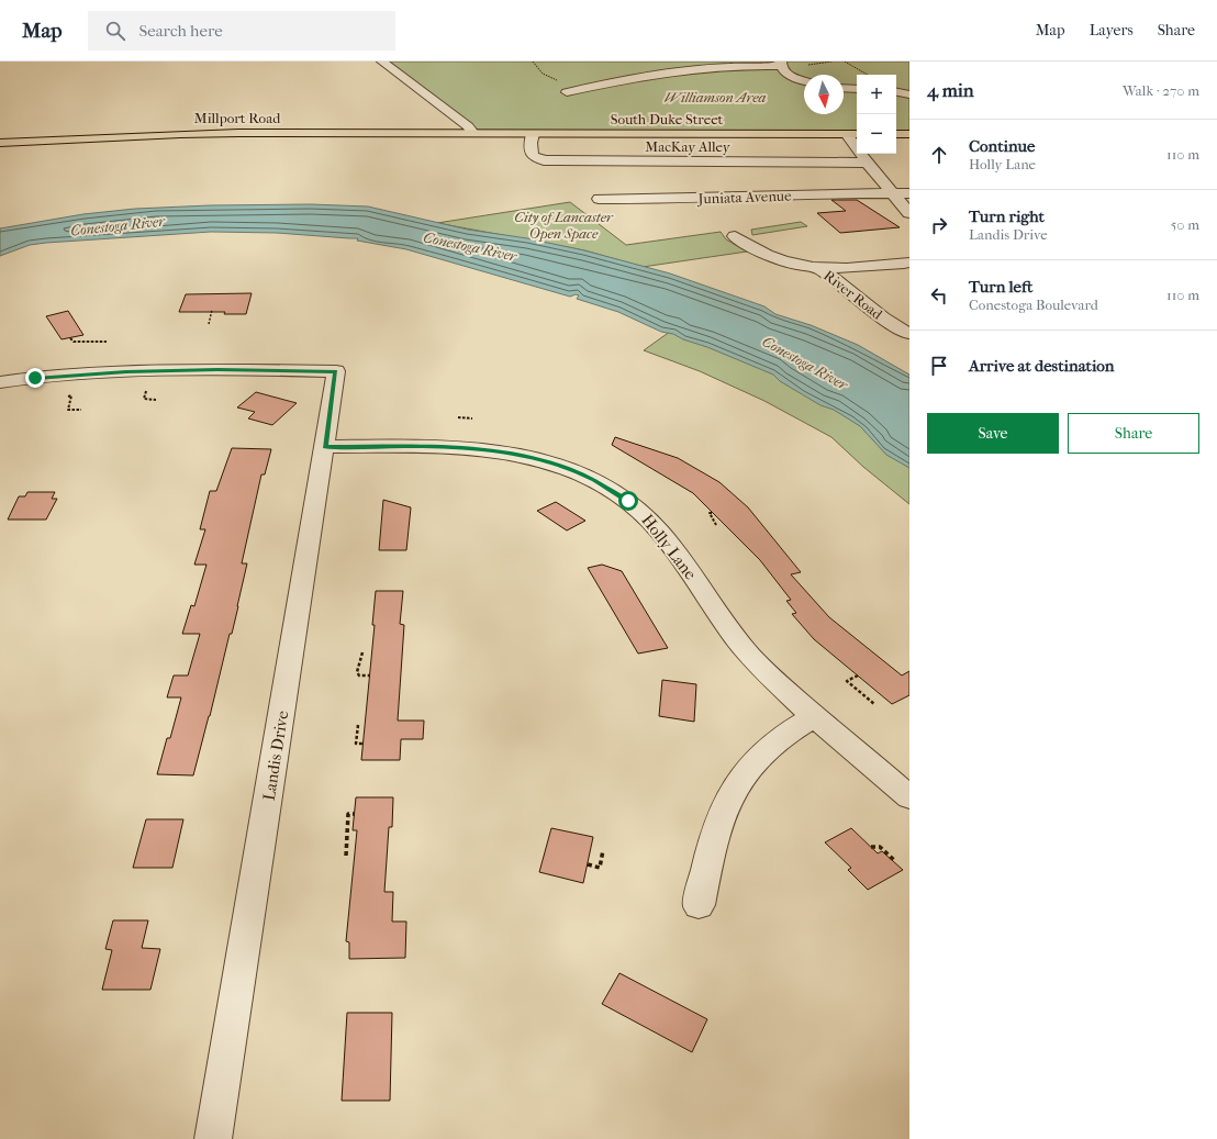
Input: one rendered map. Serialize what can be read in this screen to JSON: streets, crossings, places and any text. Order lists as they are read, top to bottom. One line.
{"streets":{"main road":["Millport Road","South Duke Street"],"street":["MacKay Alley","Juniata Avenue","River Road","Holly Lane","Landis Drive"]},"crossings":[["Millport Road","South Duke Street"],["South Duke Street","MacKay Alley"],["Holly Lane","Landis Drive"]],"water":["Conestoga River"],"parks":["Williamson Area","City of Lancaster Open Space"],"north":"bottom","page":{"header":"Map","search":"Search here","nav":["Map","Layers","Share"],"heading":["4 min","Walk · 270 m"],"map_buttons":["+","−"],"list":[["Continue","Holly Lane","110 m"],["Turn right","Landis Drive","50 m"],["Turn left","Conestoga Boulevard","110 m"],"Arrive at destination"],"buttons":["Save","Share"]}}
